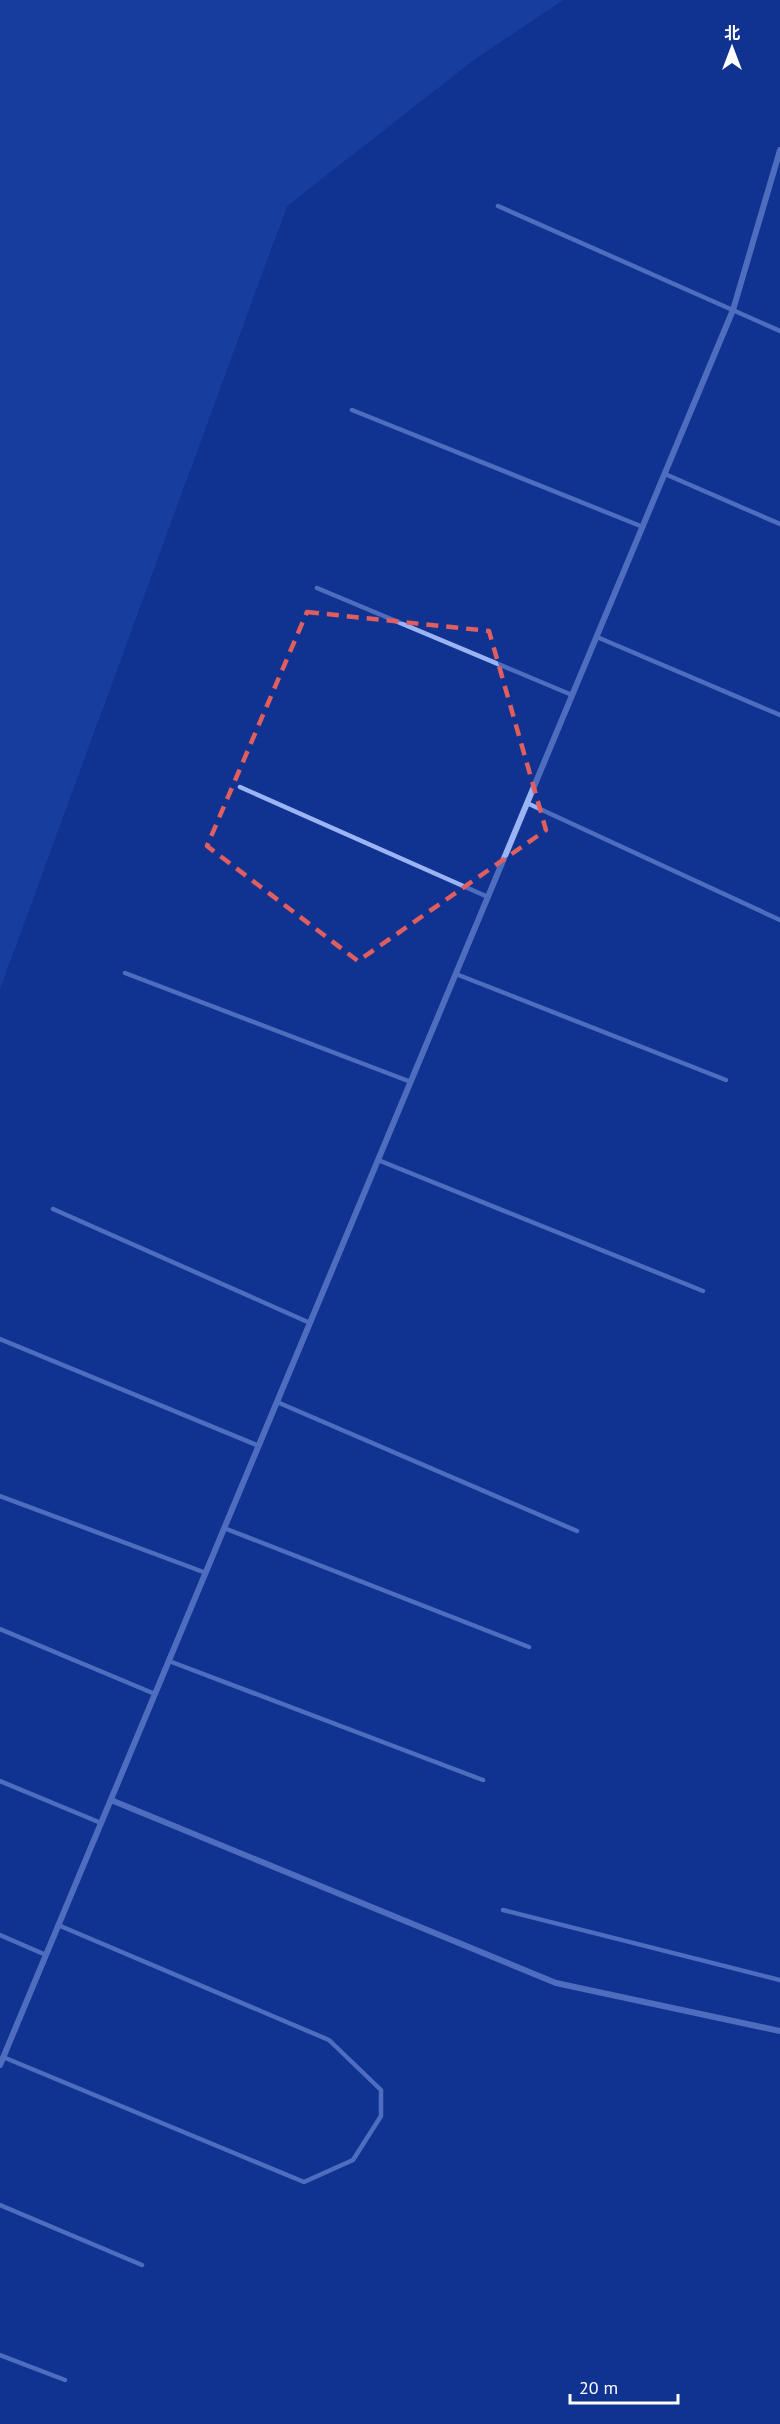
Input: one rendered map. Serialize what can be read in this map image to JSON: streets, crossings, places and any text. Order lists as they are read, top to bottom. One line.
{"scale_bar":"20 m","north":"top"}
